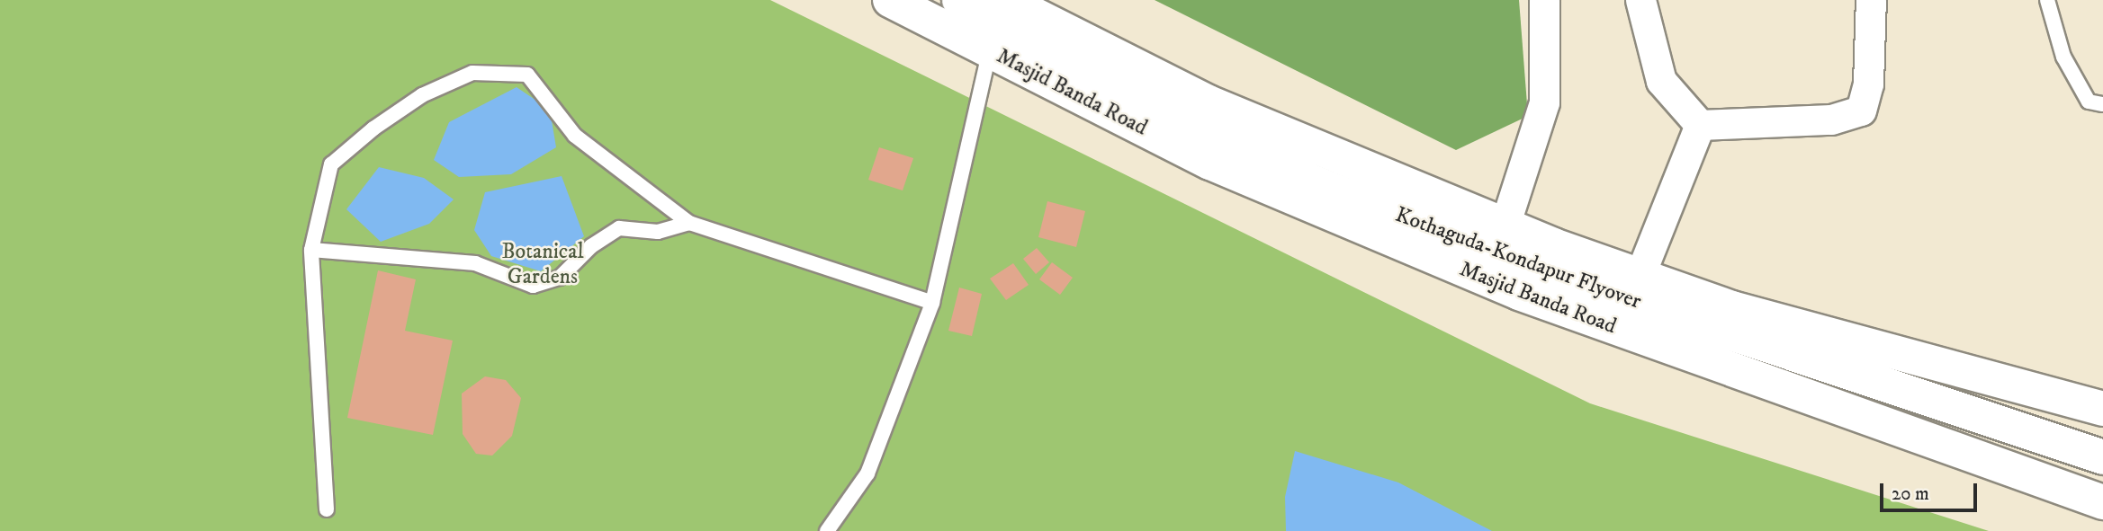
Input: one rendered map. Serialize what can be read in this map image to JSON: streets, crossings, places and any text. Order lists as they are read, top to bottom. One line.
{"streets":{"main road":["Masjid Banda Road","Kothaguda-Kondapur Flyover"]},"parks":["Botanical Gardens"],"scale_bar":"20 m"}
